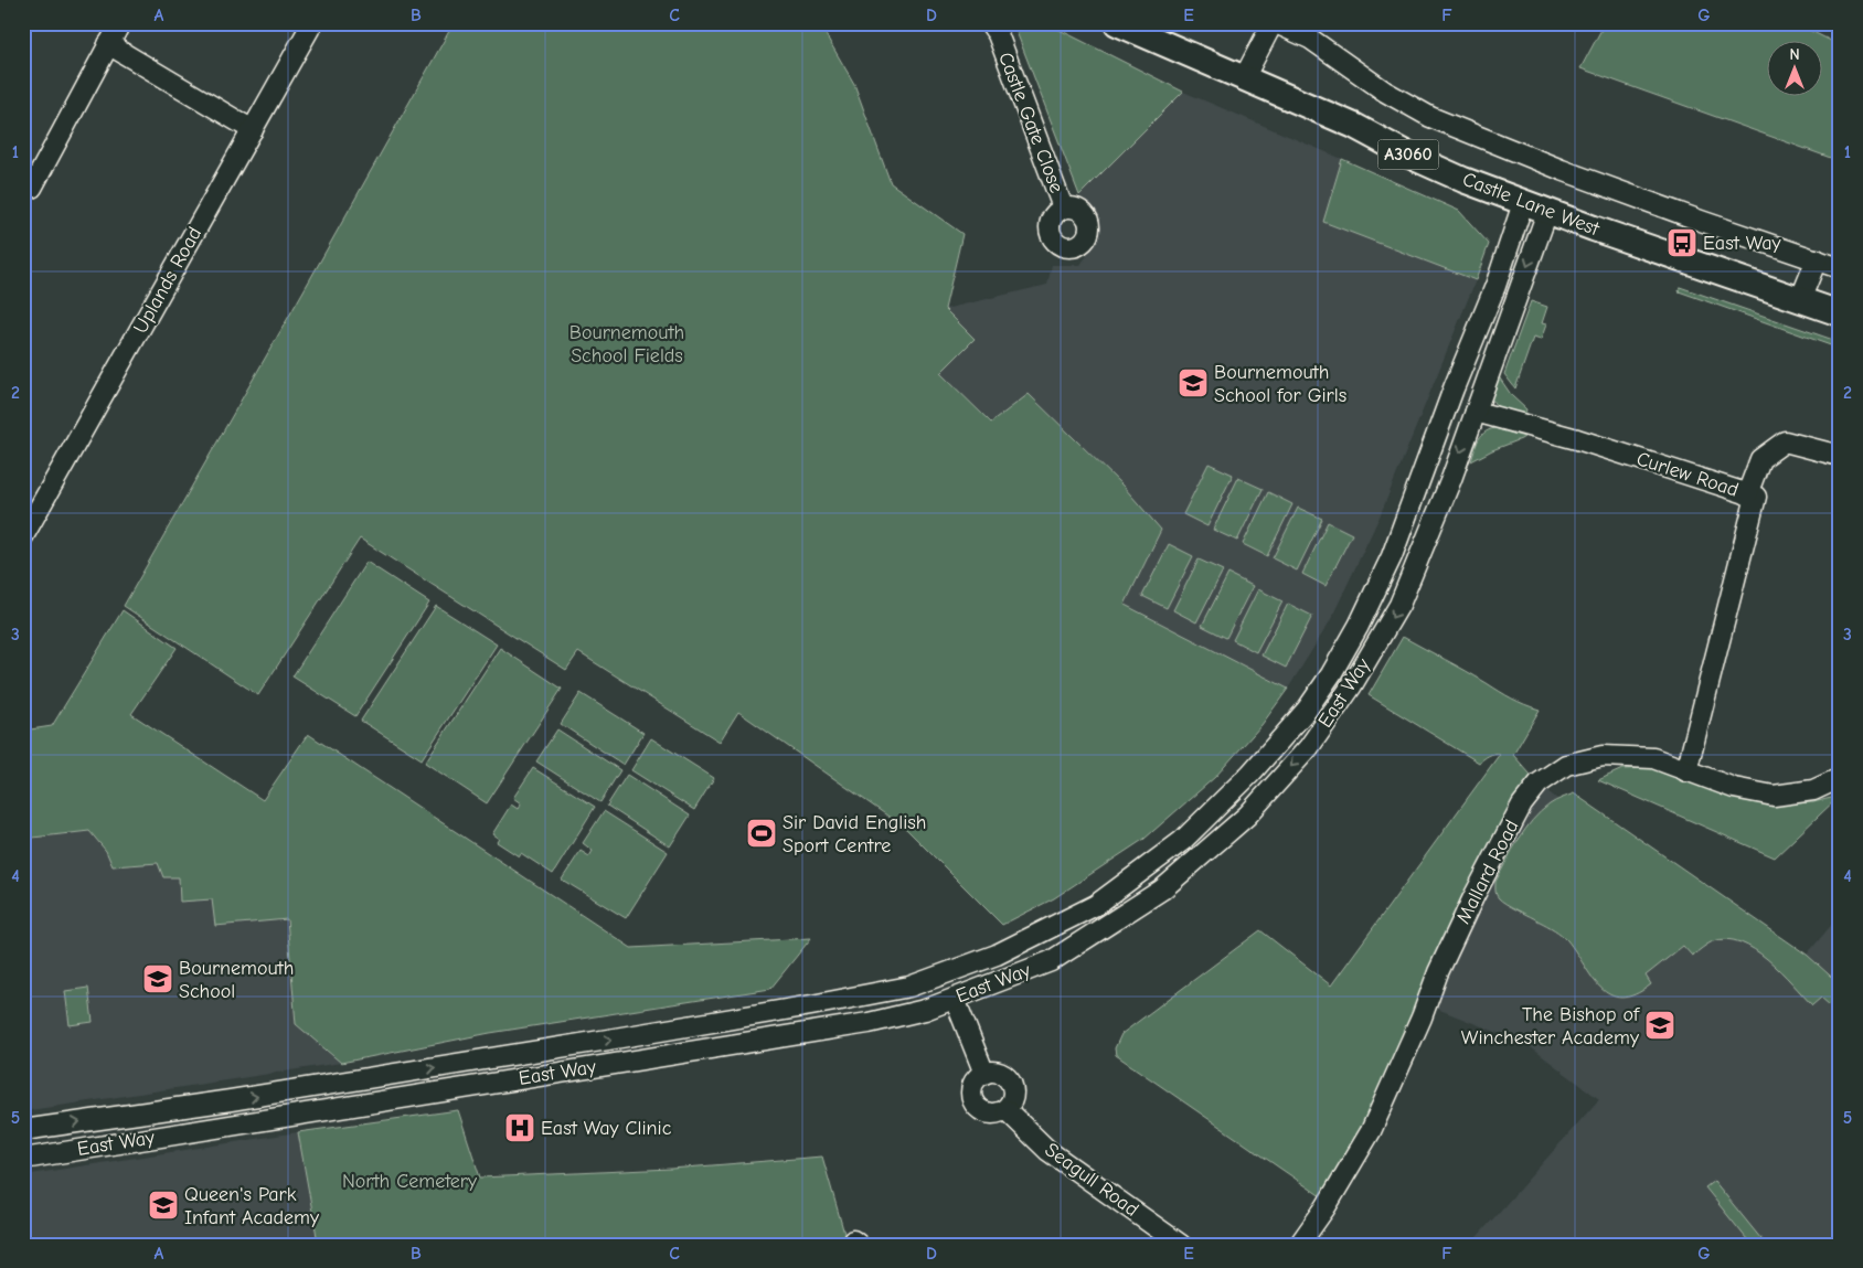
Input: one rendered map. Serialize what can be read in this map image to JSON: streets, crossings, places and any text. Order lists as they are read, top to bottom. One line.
{"streets":{"main road":["A3060","Castle Lane West"],"street":["Castle Gate Close","Uplands Road","Curlew Road","East Way","Mallard Road","Seagull Road"]},"crossings":[["Castle Lane West","East Way"],["Curlew Road","East Way"],["Curlew Road","Mallard Road"]],"parks":["Bournemouth School Fields","North Cemetery"],"places":{"bus stop":["East Way"],"school or university":["Bournemouth School for Girls","Bournemouth School","The Bishop of Winchester Academy","Queen's Park Infant Academy"],"sports":["Sir David English Sport Centre"],"hospital":["East Way Clinic"]},"north":"top","grid":{"columns":["A","B","C","D","E","F","G"],"rows":["1","2","3","4","5"]}}
